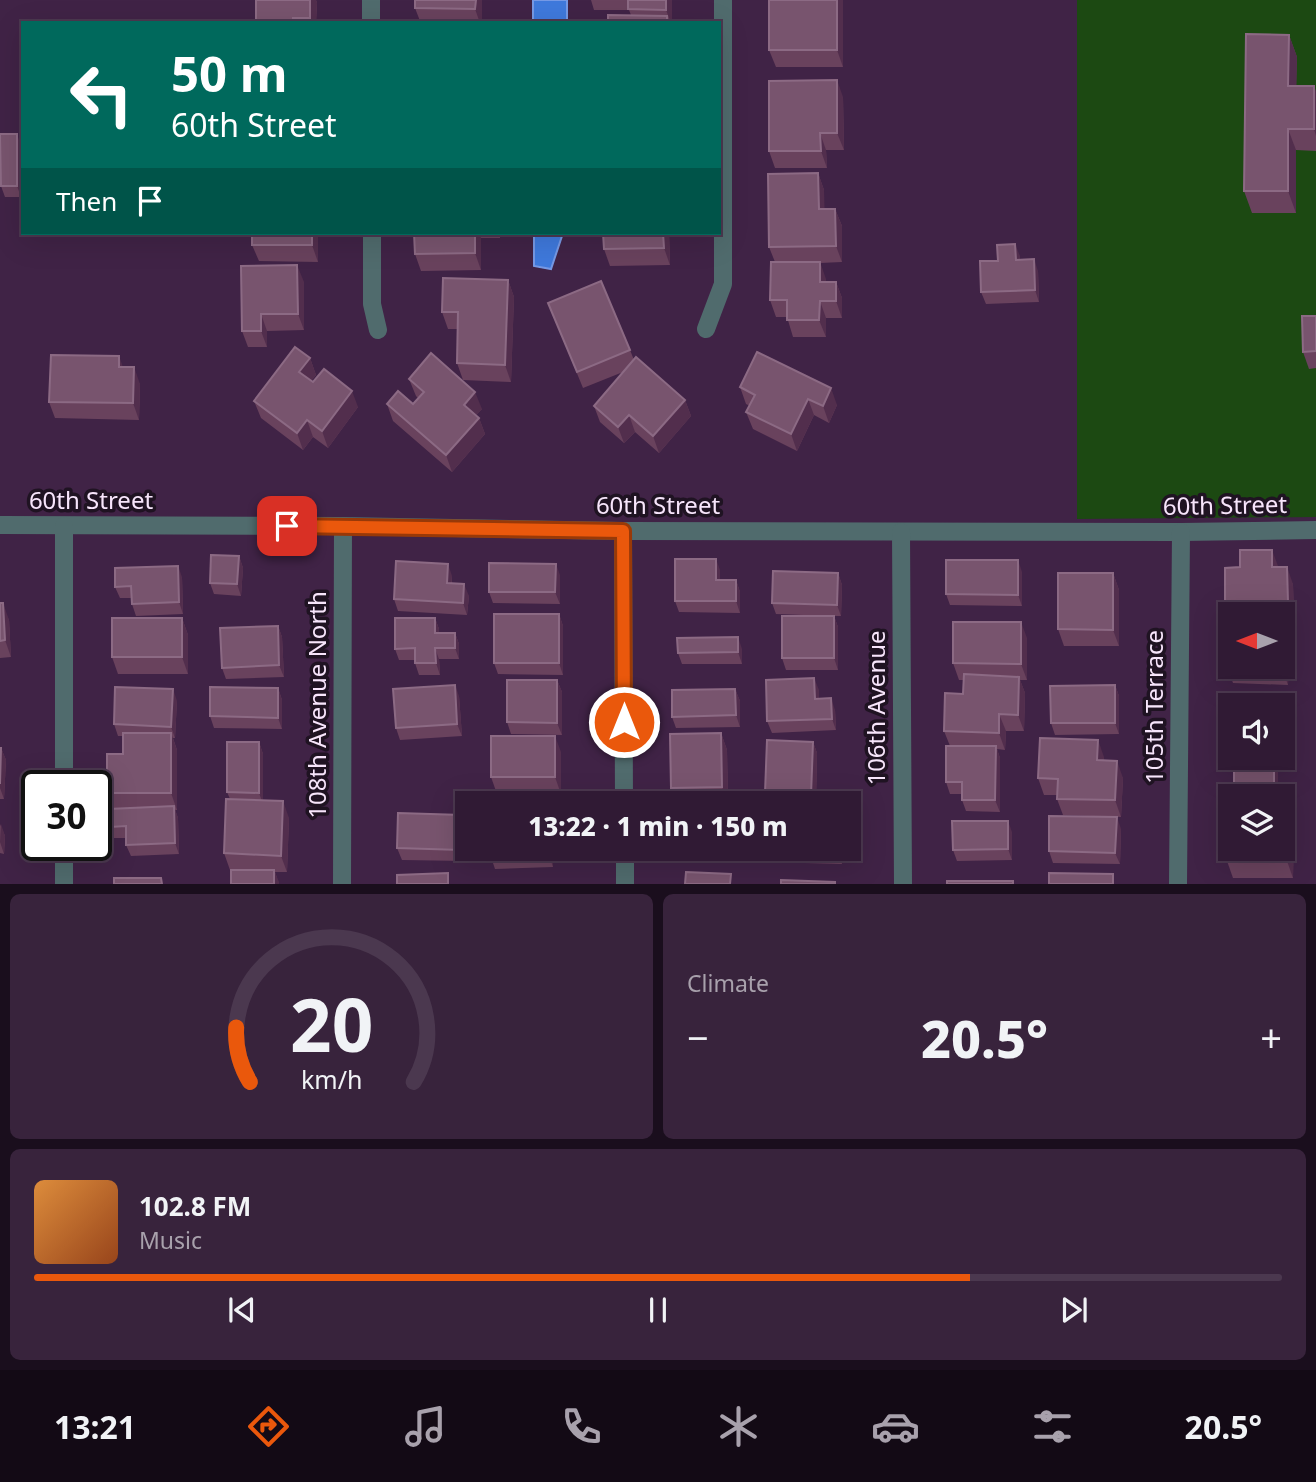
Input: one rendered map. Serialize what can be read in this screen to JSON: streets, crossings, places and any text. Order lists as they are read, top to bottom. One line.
{"streets":{"street":["60th Street","108th Avenue North","105th Terrace","106th Avenue"]},"crossings":[["60th Street","108th Avenue North"],["60th Street","105th Terrace"],["60th Street","106th Avenue"]],"north":"left","page":{"turn":["50 m","60th Street"],"then":"Then","limit":"30","trip":"13:22 · 1 min · 150 m","tile":"Climate","heat":["−","20.5°","+"],"song":["102.8 FM","Music"],"tabs":["13:21","20.5°"],"gauge":["20","km/h"]}}
